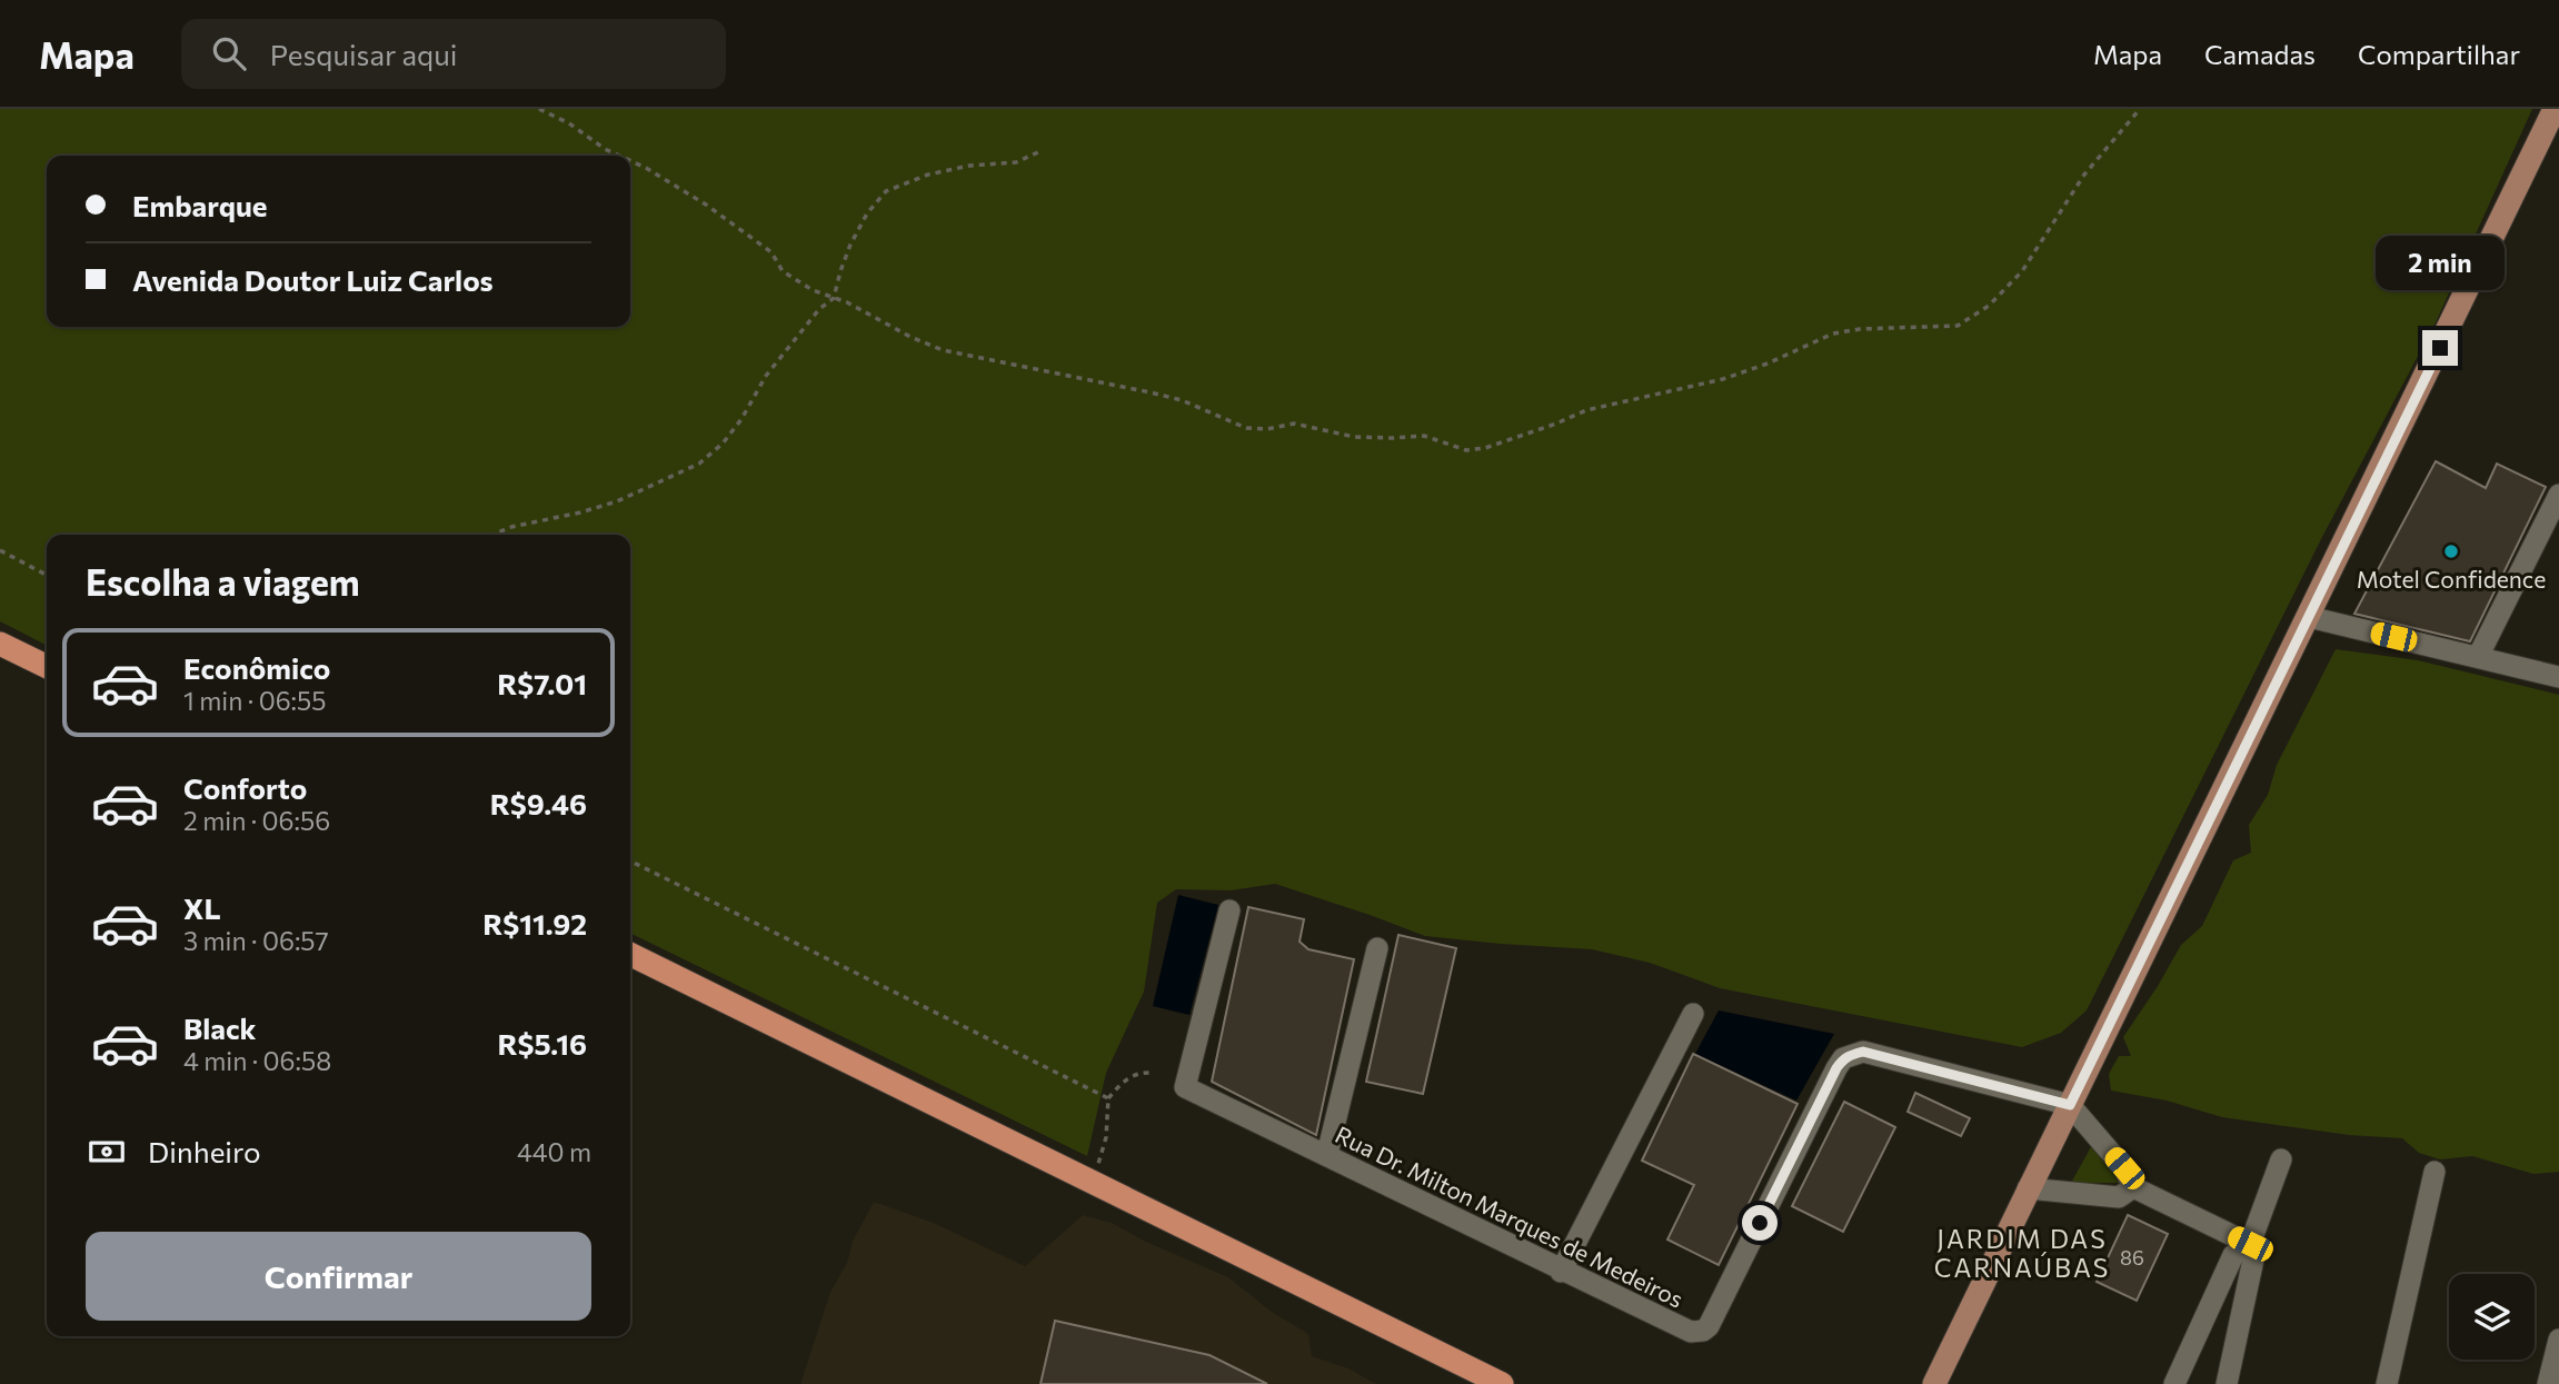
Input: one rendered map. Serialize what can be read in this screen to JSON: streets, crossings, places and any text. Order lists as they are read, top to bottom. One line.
{"streets":{"street":["Rua Dr. Milton Marques de Medeiros"]},"districts":["JARDIM DAS CARNAÚBAS"],"places":["Motel Confidence"],"house_numbers":["86"],"page":{"header":"Mapa","search":"Pesquisar aqui","nav":["Mapa","Camadas","Compartilhar"],"banner":["Embarque","Avenida Doutor Luiz Carlos"],"bubble":"2 min","heading":"Escolha a viagem","list":[{"name":"Econômico","note":"1 min · 06:55","value":"R$7.01"},{"name":"Conforto","note":"2 min · 06:56","value":"R$9.46"},{"name":"XL","note":"3 min · 06:57","value":"R$11.92"},{"name":"Black","note":"4 min · 06:58","value":"R$5.16"}],"pay":["Dinheiro","440 m"],"buttons":"Confirmar"}}
